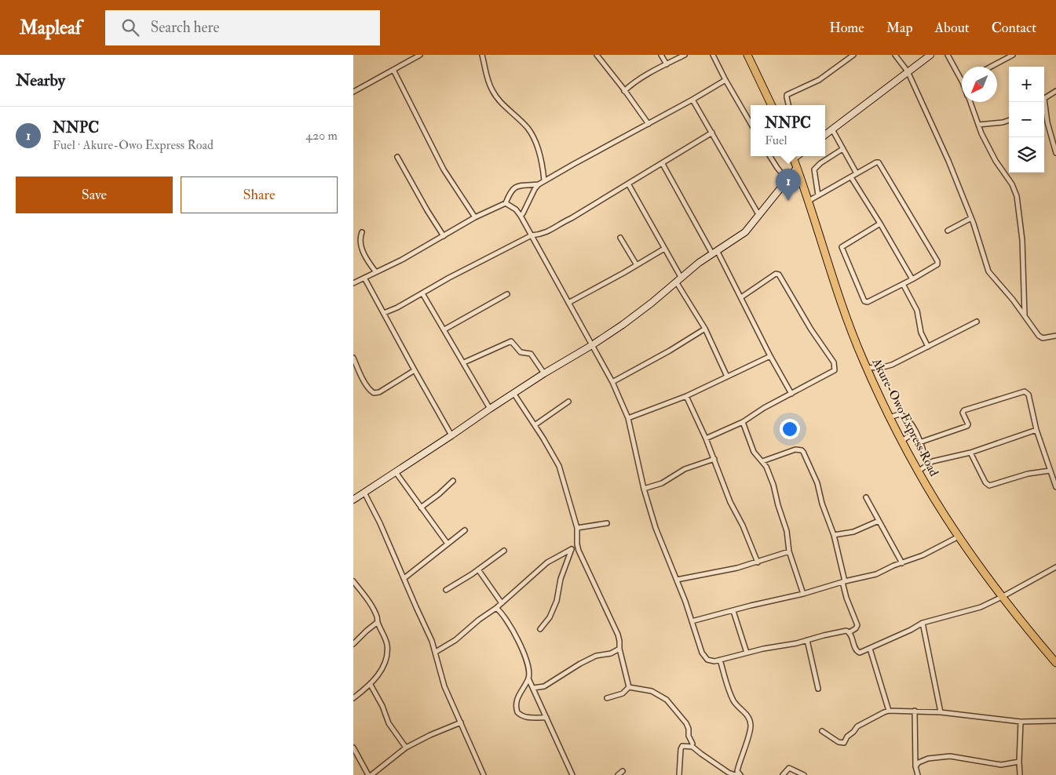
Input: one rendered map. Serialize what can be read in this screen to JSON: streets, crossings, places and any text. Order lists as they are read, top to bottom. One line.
{"streets":{"highway":["Akure-Owo Express Road"]},"north":"bottom left","page":{"header":"Mapleaf","search":"Search here","nav":["Home","Map","About","Contact"],"heading":"Nearby","map_buttons":["+","−"],"popup":["NNPC","Fuel"],"list":[{"mark":"1","name":"NNPC","note":"Fuel · Akure-Owo Express Road","value":"420 m"}],"buttons":["Save","Share"],"pins":"1"}}
